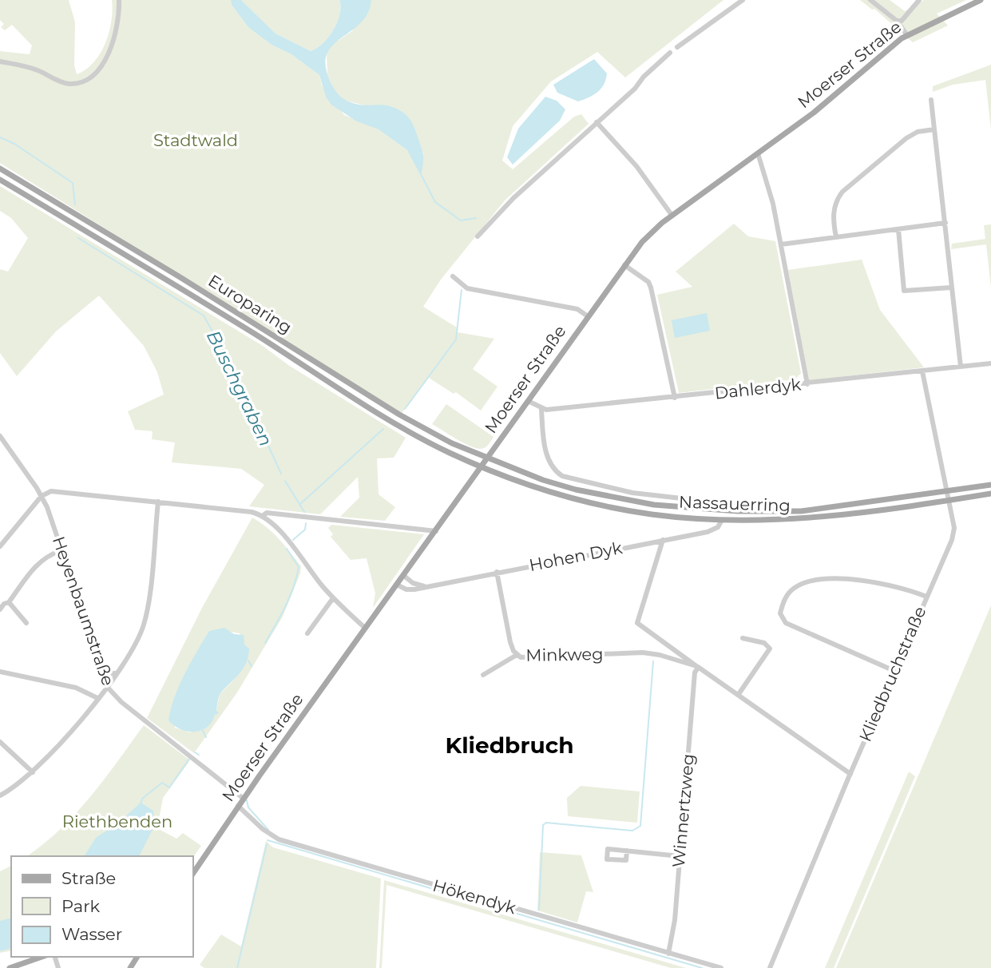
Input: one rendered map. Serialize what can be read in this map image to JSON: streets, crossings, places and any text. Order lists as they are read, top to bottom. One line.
{"streets":{"main road":["Moerser Straße","Europaring","Nassauerring"],"street":["Dahlerdyk","Hohen Dyk","Heyenbaumstraße","Minkweg","Kliedbruchstraße","Winnertzweg","Hökendyk"]},"crossings":[["Moerser Straße","Europaring"],["Moerser Straße","Nassauerring"],["Moerser Straße","Hohen Dyk"],["Moerser Straße","Heyenbaumstraße"],["Moerser Straße","Hökendyk"],["Europaring","Nassauerring"],["Dahlerdyk","Nassauerring"],["Dahlerdyk","Kliedbruchstraße"],["Nassauerring","Hohen Dyk"],["Nassauerring","Kliedbruchstraße"],["Hohen Dyk","Minkweg"],["Minkweg","Kliedbruchstraße"],["Minkweg","Winnertzweg"],["Winnertzweg","Hökendyk"]],"districts":["Kliedbruch"],"water":["Buschgraben"],"parks":["Stadtwald","Riethbenden"],"legend":["Straße","Park","Wasser"]}
